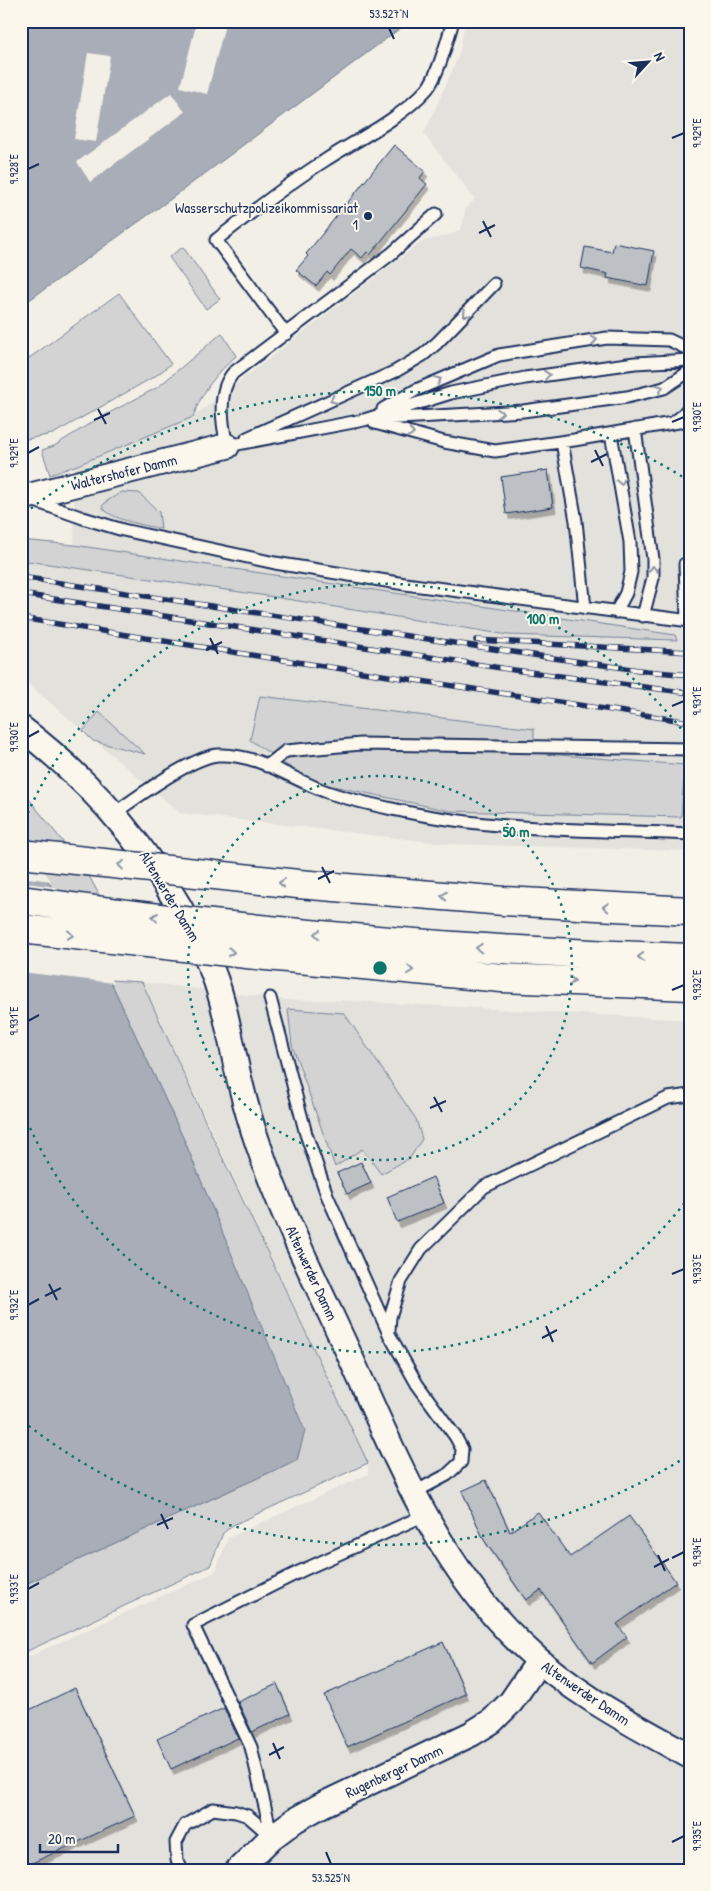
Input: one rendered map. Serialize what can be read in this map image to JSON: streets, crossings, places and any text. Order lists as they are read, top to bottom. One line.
{"streets":{"street":["Waltershofer Damm","Altenwerder Damm","Rugenberger Damm"]},"crossings":[["Altenwerder Damm","Rugenberger Damm"]],"places":["Wasserschutzpolizeikommissariat 1"],"scale_bar":"20 m","north":"top right","coordinates":["53.527°N","9.929°E","9.928°E","9.930°E","9.931°E","9.932°E","9.933°E","9.934°E","9.935°E","53.525°N"],"rings":["150 m","100 m","50 m"]}
